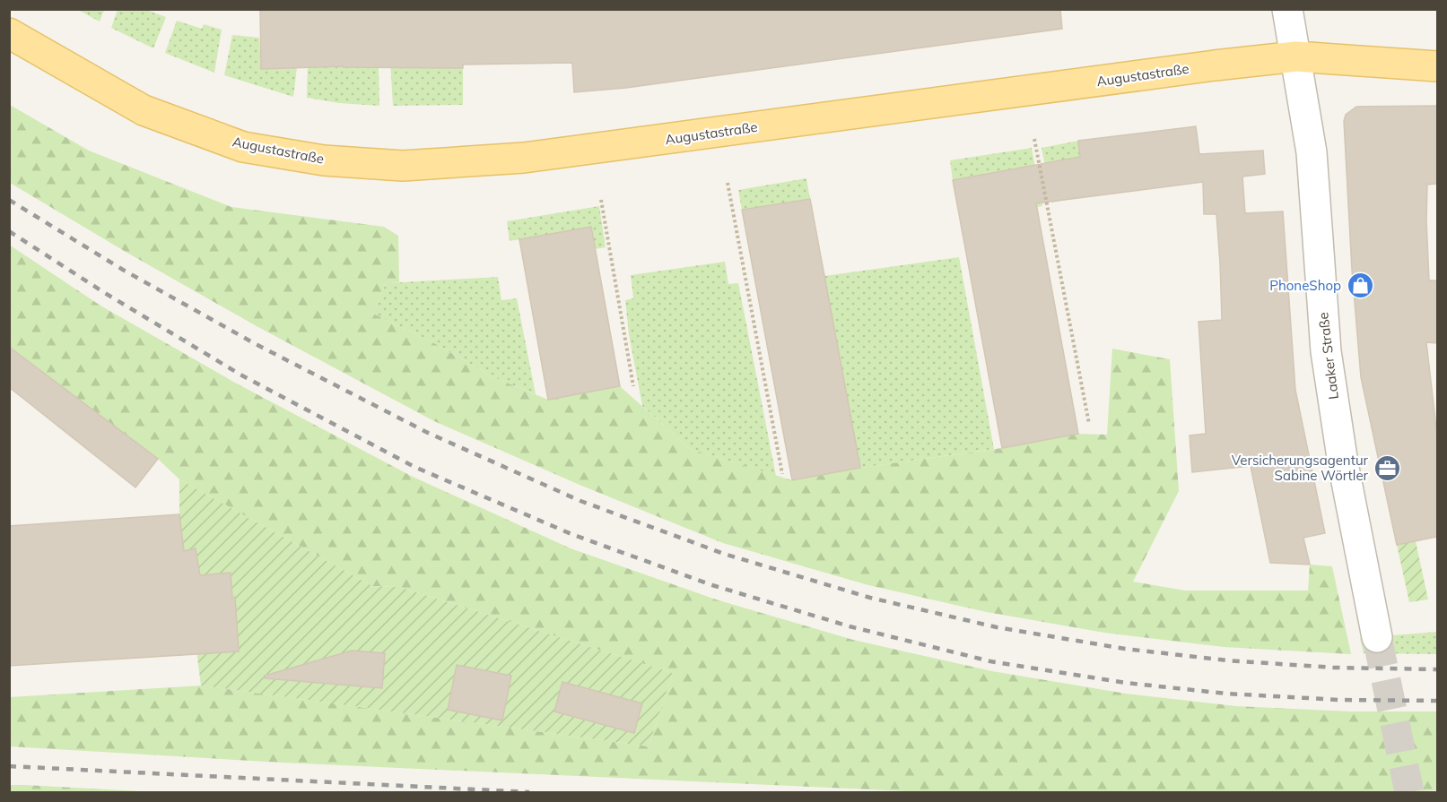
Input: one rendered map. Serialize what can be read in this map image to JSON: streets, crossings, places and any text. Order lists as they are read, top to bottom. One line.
{"streets":{"main road":["Augustastraße"],"street":["Laaker Straße"]},"crossings":[["Augustastraße","Laaker Straße"]],"places":{"shop":["PhoneShop"],"office":["Versicherungsagentur Sabine Wörtler"]}}
